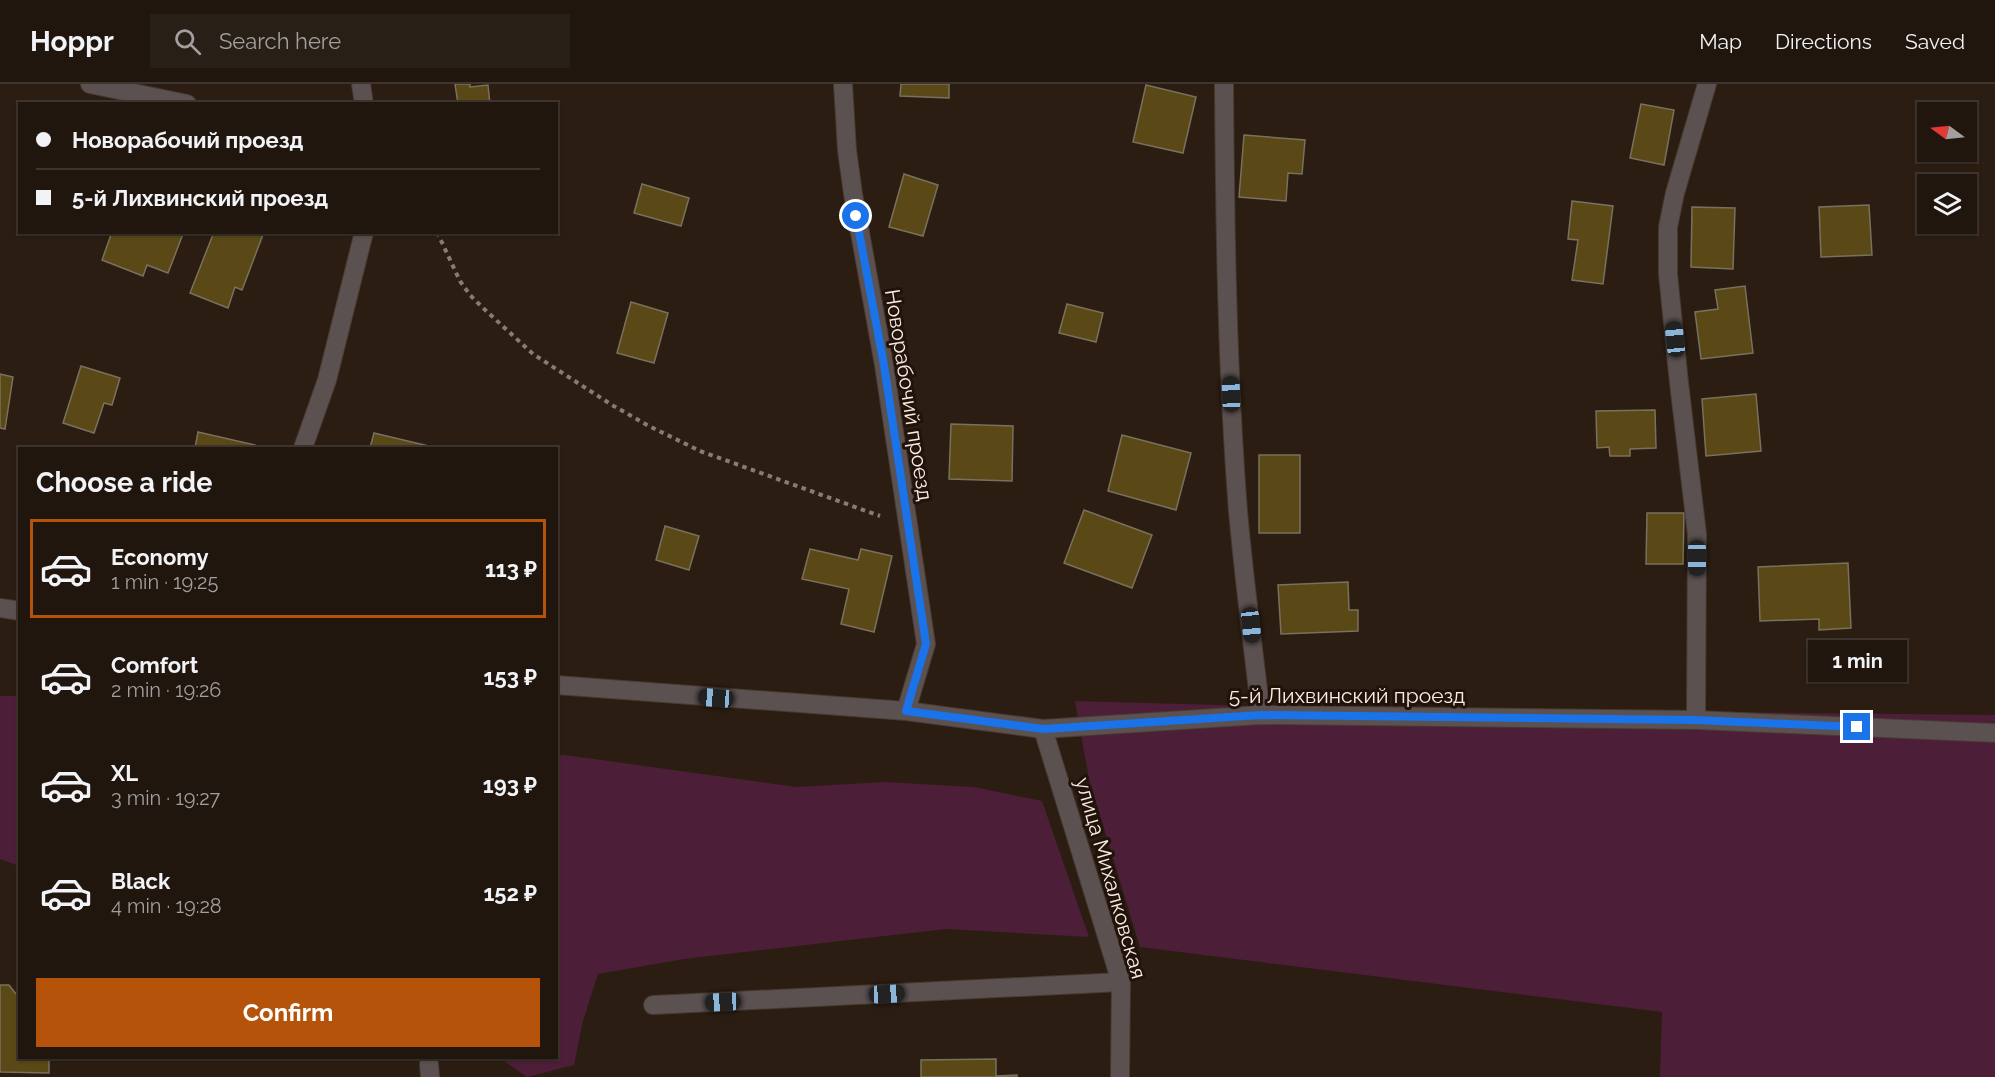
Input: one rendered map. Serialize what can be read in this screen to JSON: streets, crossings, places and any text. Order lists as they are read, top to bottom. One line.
{"streets":{"street":["Новорабочий проезд","5-й Лихвинский проезд","улица Михалковская"]},"crossings":[["Новорабочий проезд","5-й Лихвинский проезд"],["5-й Лихвинский проезд","улица Михалковская"]],"north":"left","page":{"header":"Hoppr","search":"Search here","nav":["Map","Directions","Saved"],"banner":["Новорабочий проезд","5-й Лихвинский проезд"],"heading":"Choose a ride","list":[{"name":"Economy","note":"1 min · 19:25","value":"113 ₽"},{"name":"Comfort","note":"2 min · 19:26","value":"153 ₽"},{"name":"XL","note":"3 min · 19:27","value":"193 ₽"},{"name":"Black","note":"4 min · 19:28","value":"152 ₽"}],"bubble":"1 min","buttons":"Confirm"}}
